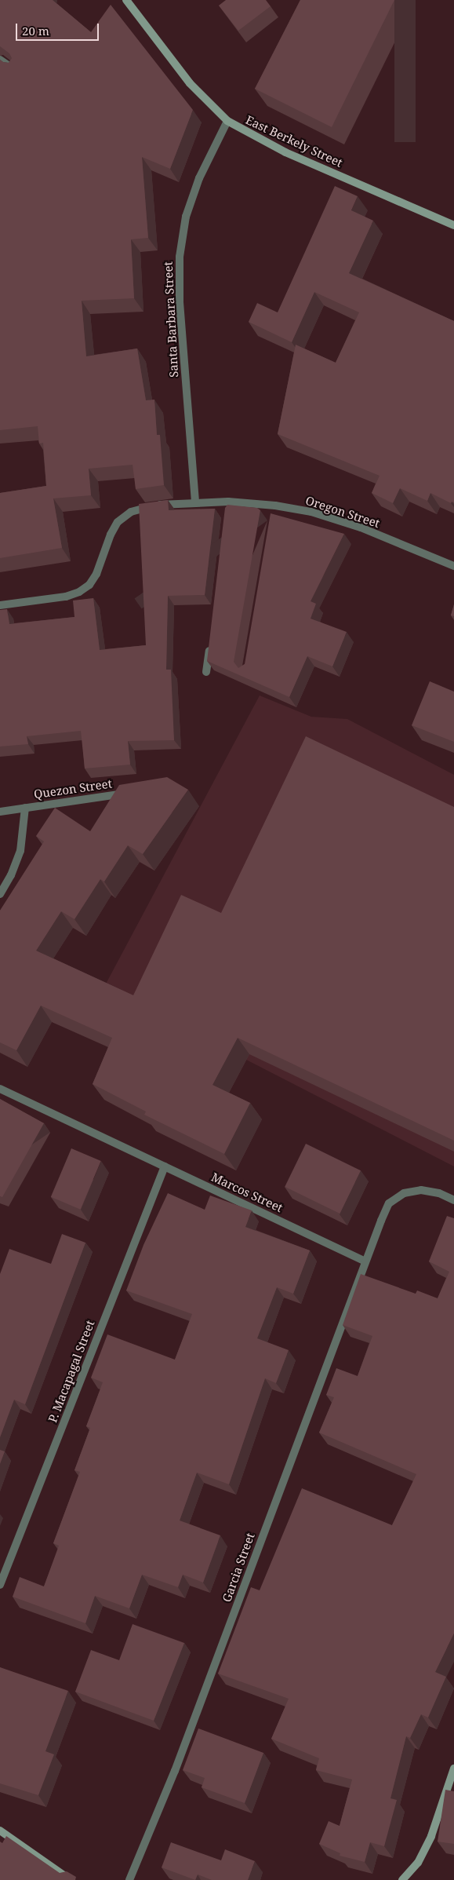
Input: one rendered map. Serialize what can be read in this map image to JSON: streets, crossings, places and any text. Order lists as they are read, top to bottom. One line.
{"streets":{"street":["East Berkely Street","Santa Barbara Street","Oregon Street","Quezon Street","Marcos Street","P. Macapagal Street","Garcia Street"]},"crossings":[["East Berkely Street","Santa Barbara Street"],["Santa Barbara Street","Oregon Street"],["Marcos Street","P. Macapagal Street"],["Marcos Street","Garcia Street"]],"scale_bar":"20 m"}
